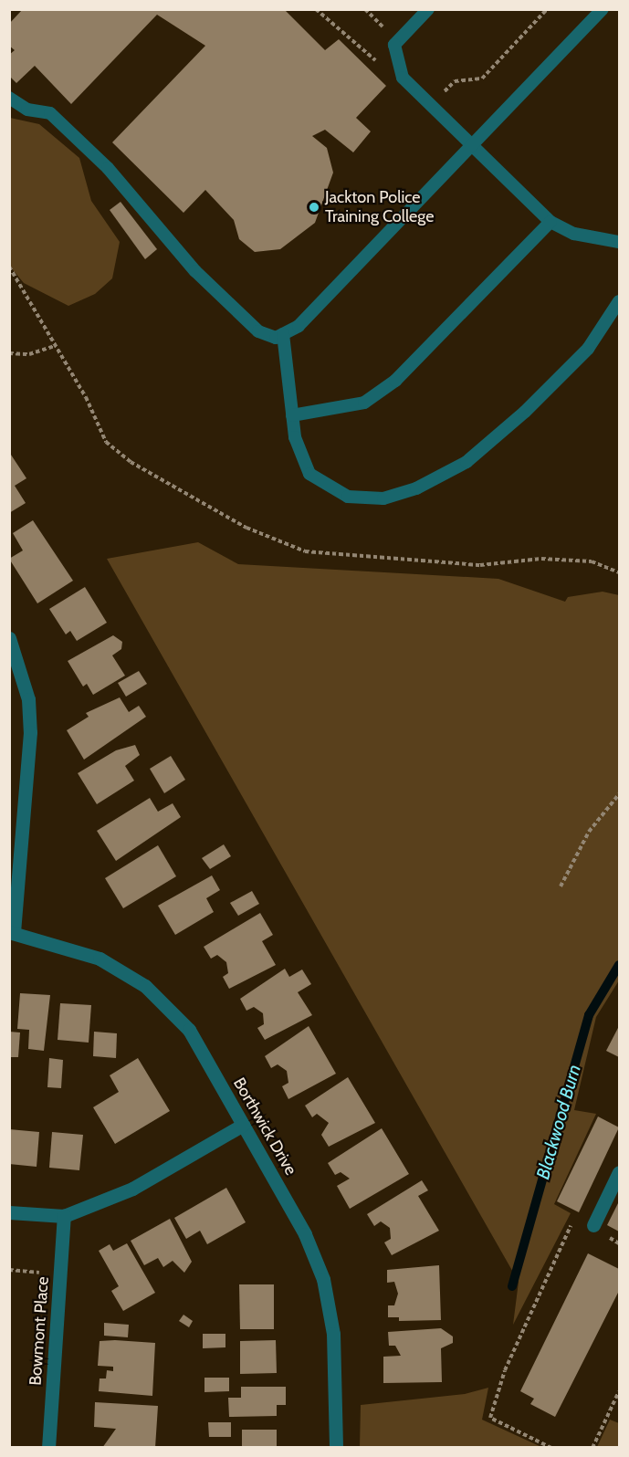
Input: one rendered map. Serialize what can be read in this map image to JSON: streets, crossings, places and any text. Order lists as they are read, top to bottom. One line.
{"streets":{"street":["Borthwick Drive","Bowmont Place"]},"water":["Blackwood Burn"],"places":["Jackton Police Training College"]}
